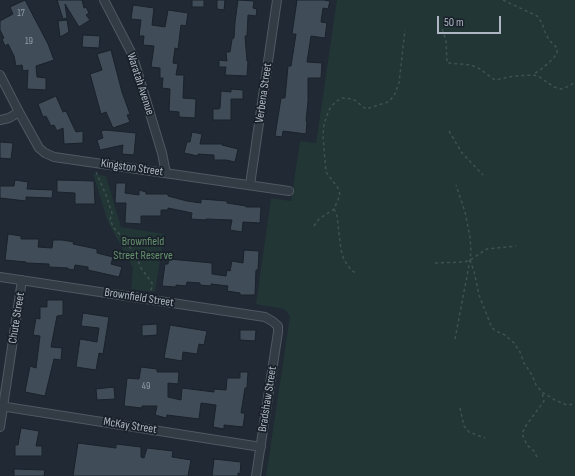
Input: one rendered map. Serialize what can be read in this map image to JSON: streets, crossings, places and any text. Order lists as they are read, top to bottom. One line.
{"streets":{"street":["Waratah Avenue","Verbena Street","Kingston Street","Brownfield Street","Chute Street","Bradshaw Street","McKay Street"]},"crossings":[["Waratah Avenue","Kingston Street"],["Verbena Street","Kingston Street"],["Brownfield Street","Chute Street"],["Brownfield Street","Bradshaw Street"],["Chute Street","McKay Street"],["Bradshaw Street","McKay Street"]],"parks":["Brownfield Street Reserve"],"house_numbers":["17","19","49"],"scale_bar":"50 m"}
